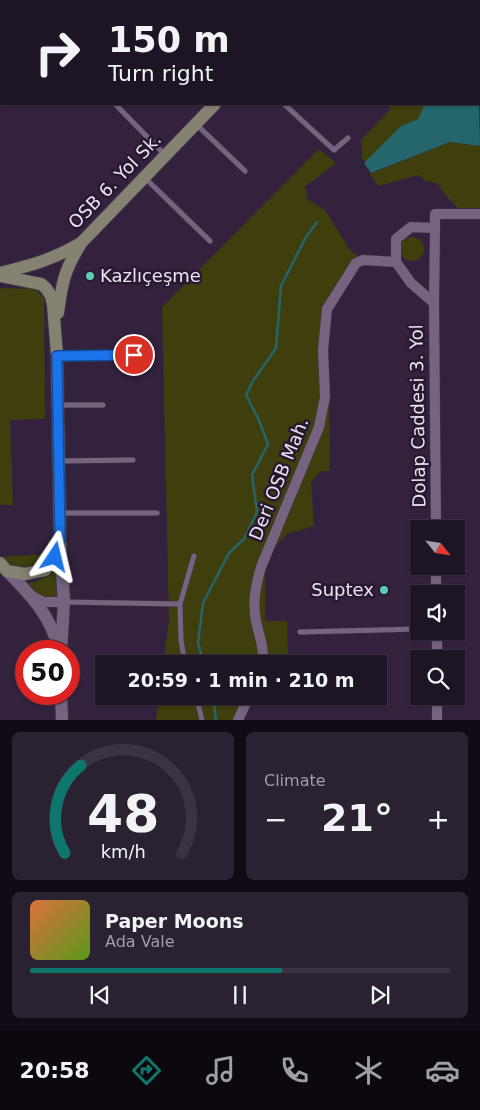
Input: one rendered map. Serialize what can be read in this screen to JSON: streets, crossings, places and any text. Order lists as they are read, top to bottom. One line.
{"streets":{"main road":["OSB 6. Yol Sk."],"street":["Dolap Caddesi 3. Yol","Deri OSB Mah."]},"places":["Kazlıçeşme","Suptex"],"north":"bottom right","page":{"turn":["150 m","Turn right"],"limit":"50","trip":"20:59 · 1 min · 210 m","tile":"Climate","heat":["−","21°","+"],"song":["Paper Moons","Ada Vale"],"tabs":"20:58","gauge":["48","km/h"]}}
